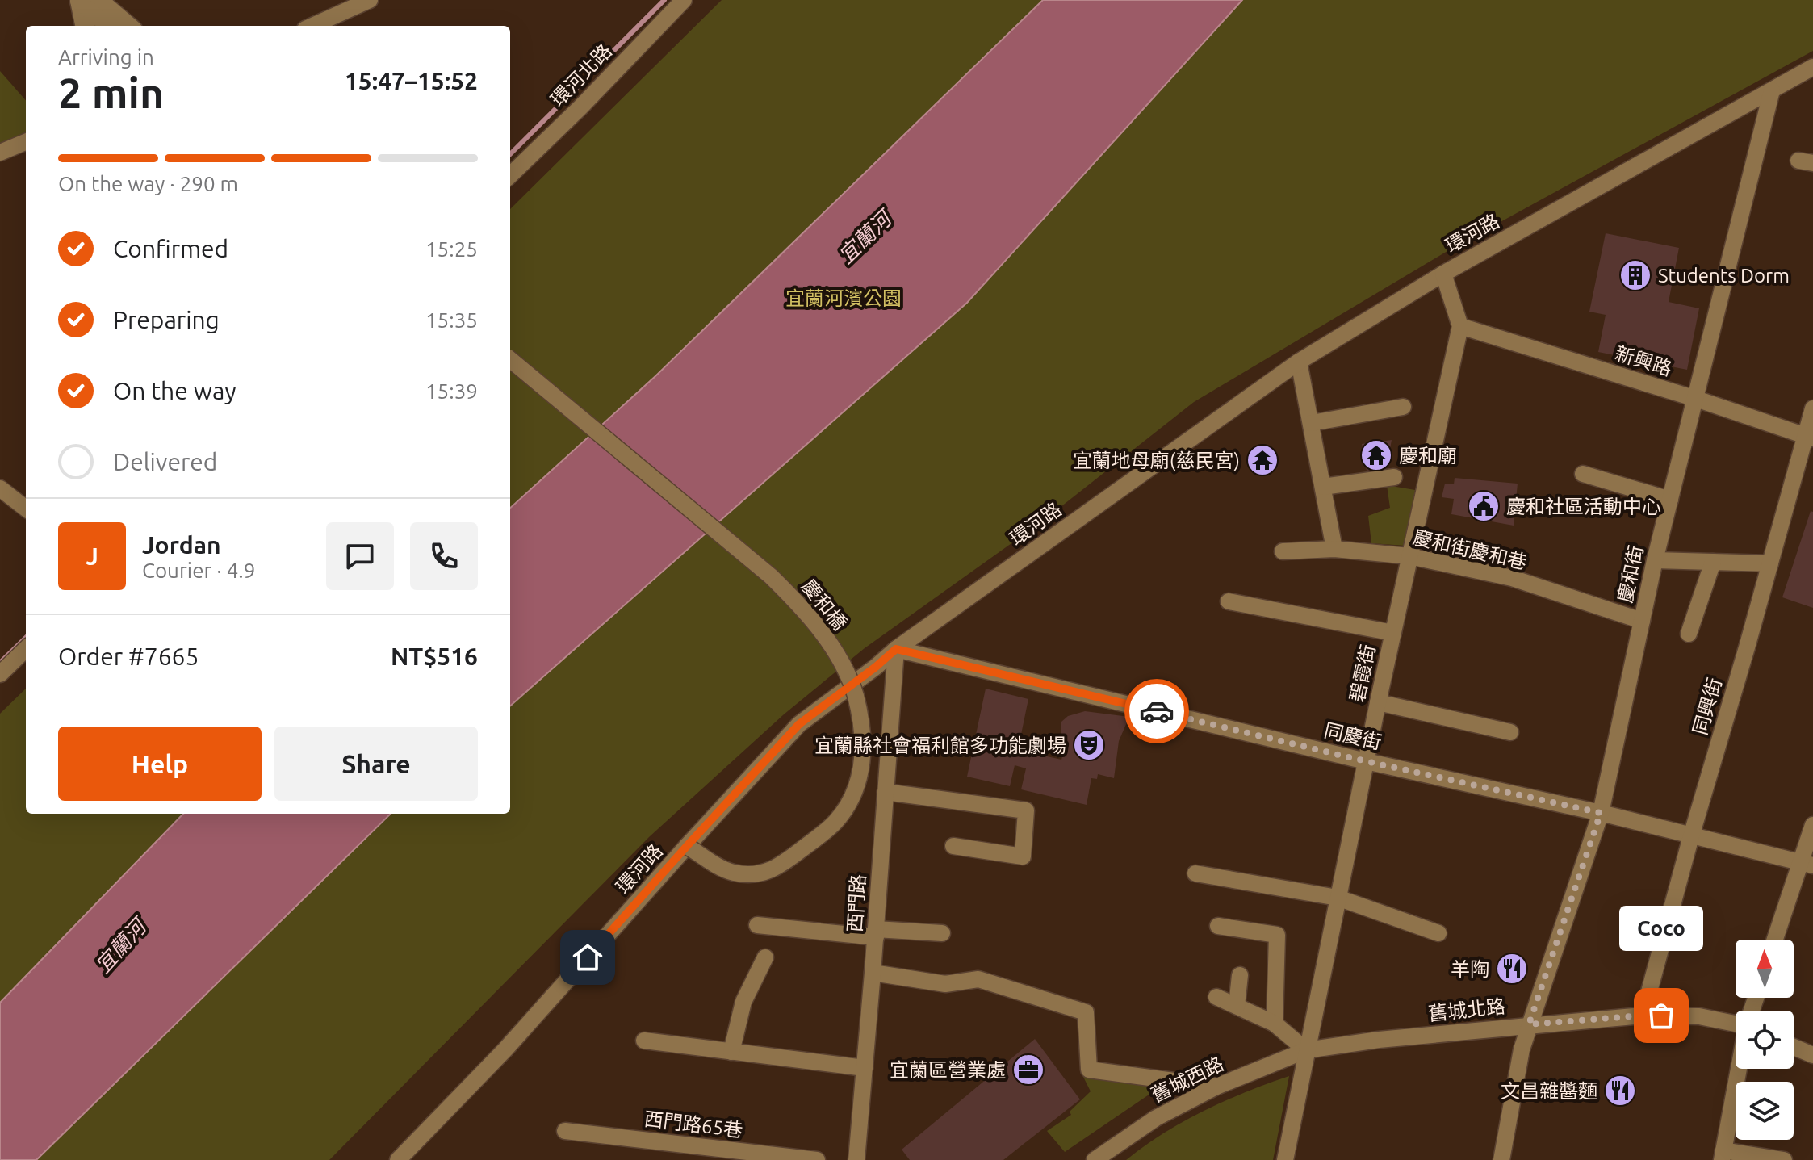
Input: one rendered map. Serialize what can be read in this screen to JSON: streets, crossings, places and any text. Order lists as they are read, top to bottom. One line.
{"streets":{"street":["環河北路","環河路","新興路","慶和街慶和巷","慶和街","慶和橋","碧霞街","同興街","同慶街","西門路","舊城北路","舊城西路","西門路65巷"]},"crossings":[["環河路","慶和街"],["環河路","慶和橋"],["環河路","同慶街"],["環河路","西門路"],["新興路","慶和街"],["新興路","碧霞街"],["新興路","同興街"],["慶和街慶和巷","慶和街"],["慶和街慶和巷","碧霞街"],["慶和街","同慶街"],["慶和街","舊城北路"],["碧霞街","同慶街"],["碧霞街","舊城北路"],["碧霞街","舊城西路"],["同興街","同慶街"],["同興街","舊城北路"],["同慶街","西門路"],["舊城北路","舊城西路"]],"water":["宜蘭河"],"parks":["宜蘭河濱公園"],"places":{"building":["Students Dorm"],"temple":["慶和廟","宜蘭地母廟(慈民宮)"],"public building":["慶和社區活動中心"],"theatre":["宜蘭縣社會福利館多功能劇場"],"restaurant":["羊陶","文昌雜醬麵"],"other":["Coco"],"office":["宜蘭區營業處"]},"north":"top","page":{"heading":["2 min","Arriving in","15:47–15:52"],"panel":["Jordan","Courier · 4.9","Order #7665","NT$516"],"bar":"On the way · 290 m","list":[["Confirmed","15:25"],["Preparing","15:35"],["On the way","15:39"],"Delivered"],"round":"J","buttons":["Help","Share"],"bubble":"Coco"}}
